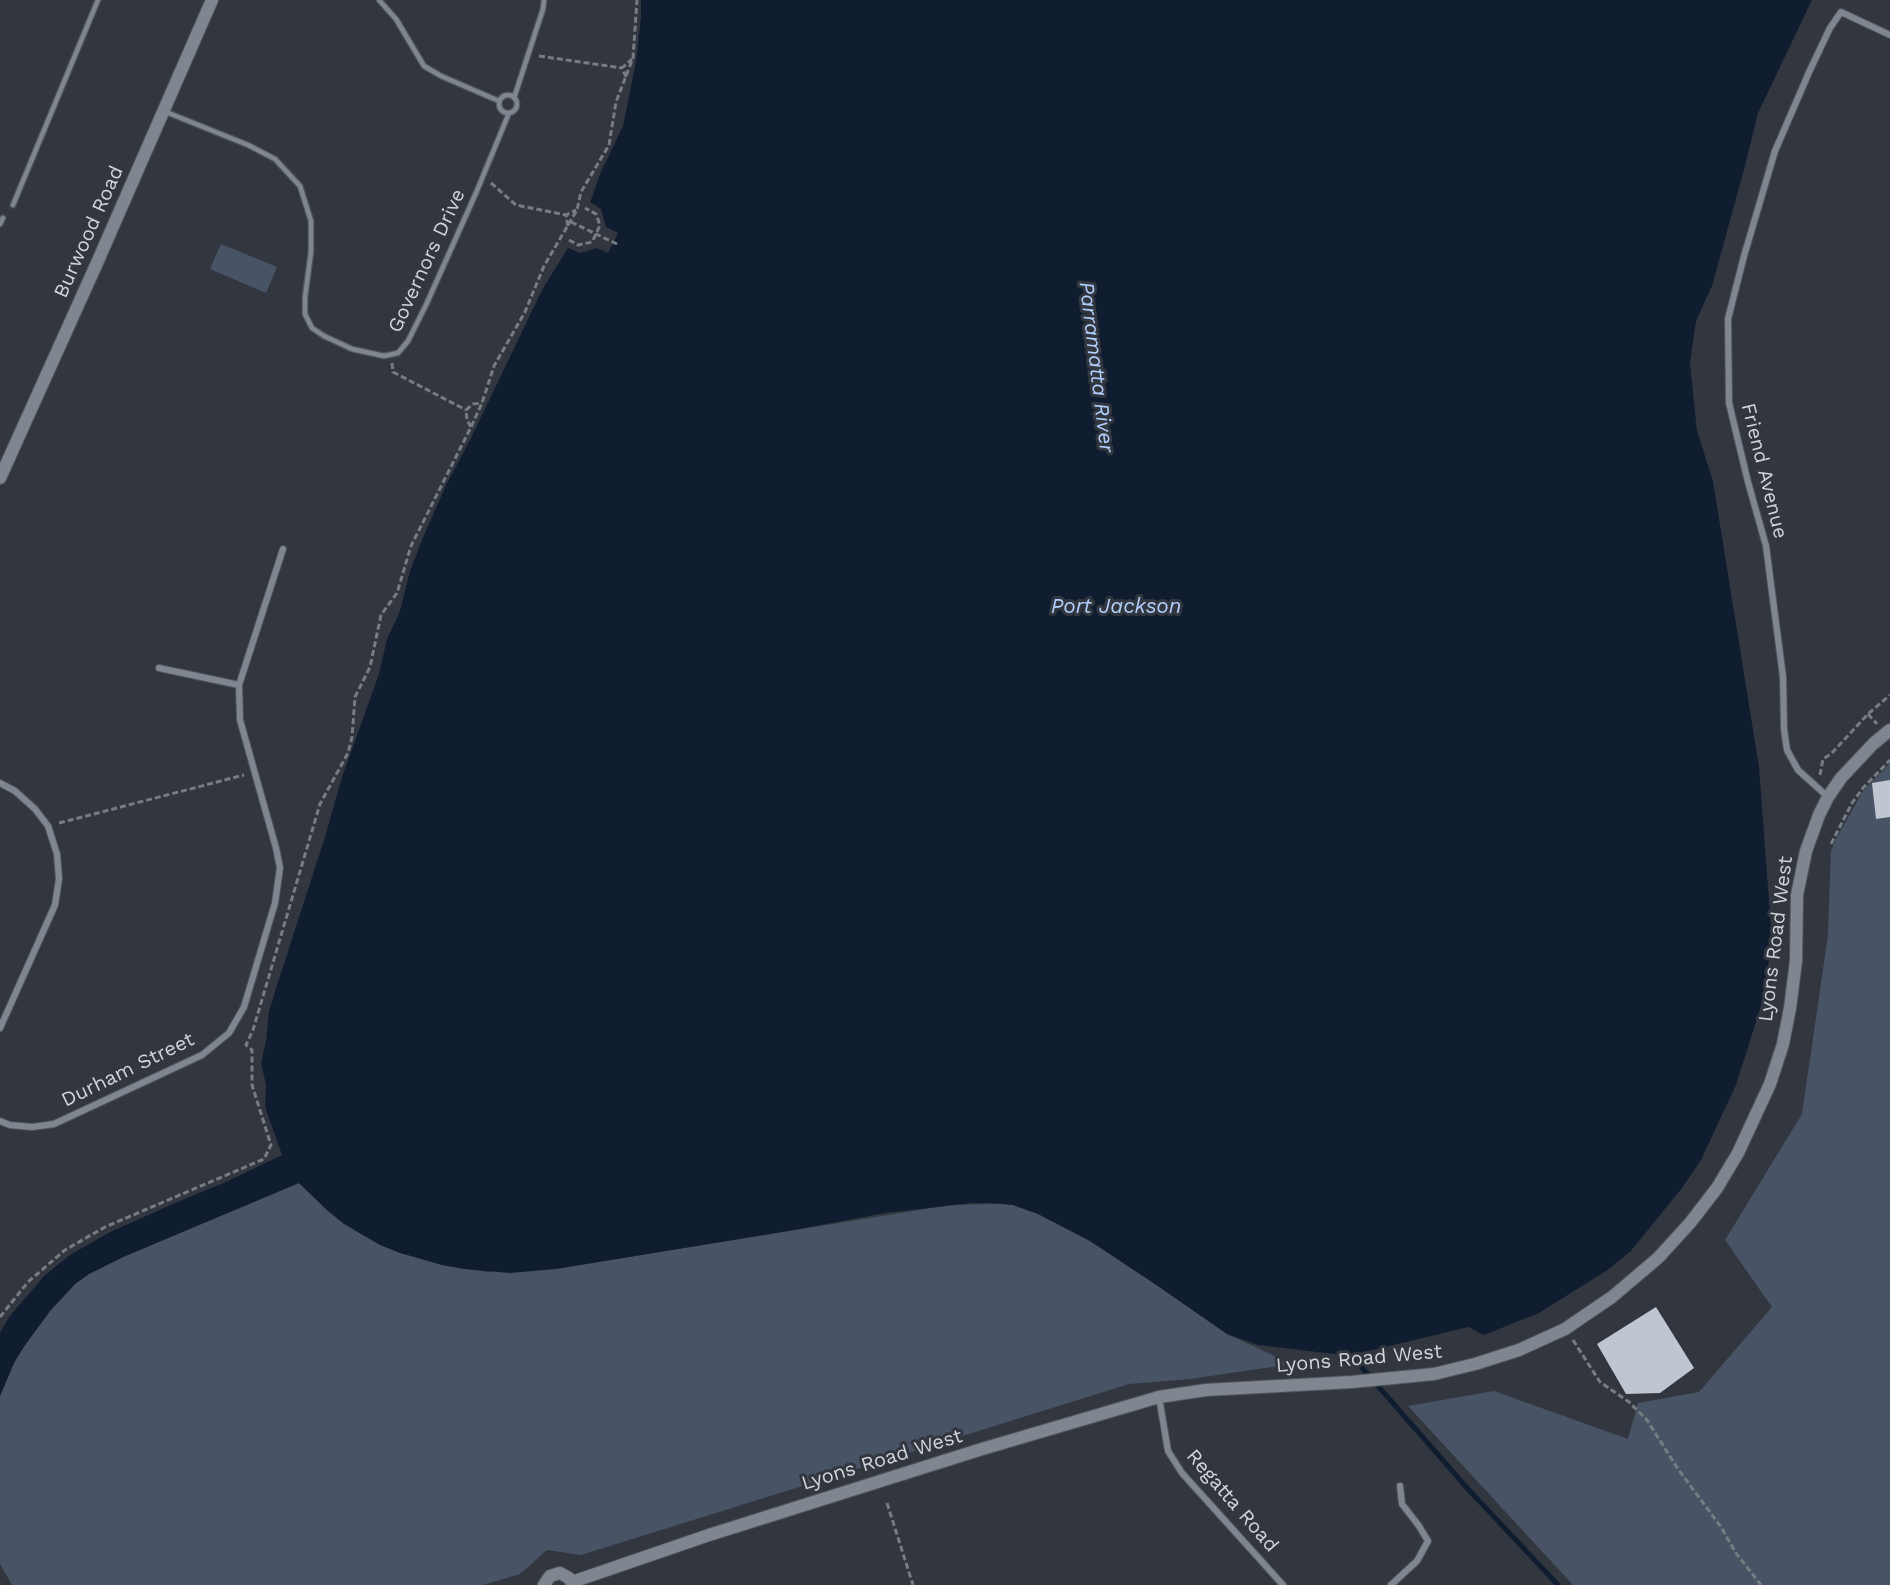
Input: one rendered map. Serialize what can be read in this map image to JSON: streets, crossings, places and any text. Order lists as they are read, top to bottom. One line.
{"streets":{"main road":["Burwood Road","Lyons Road West"],"street":["Friend Avenue","Durham Street","Regatta Road"],"lane":["Governors Drive"]},"crossings":[["Burwood Road","Governors Drive"],["Friend Avenue","Lyons Road West"],["Lyons Road West","Regatta Road"]],"water":["Parramatta River","Port Jackson"]}
